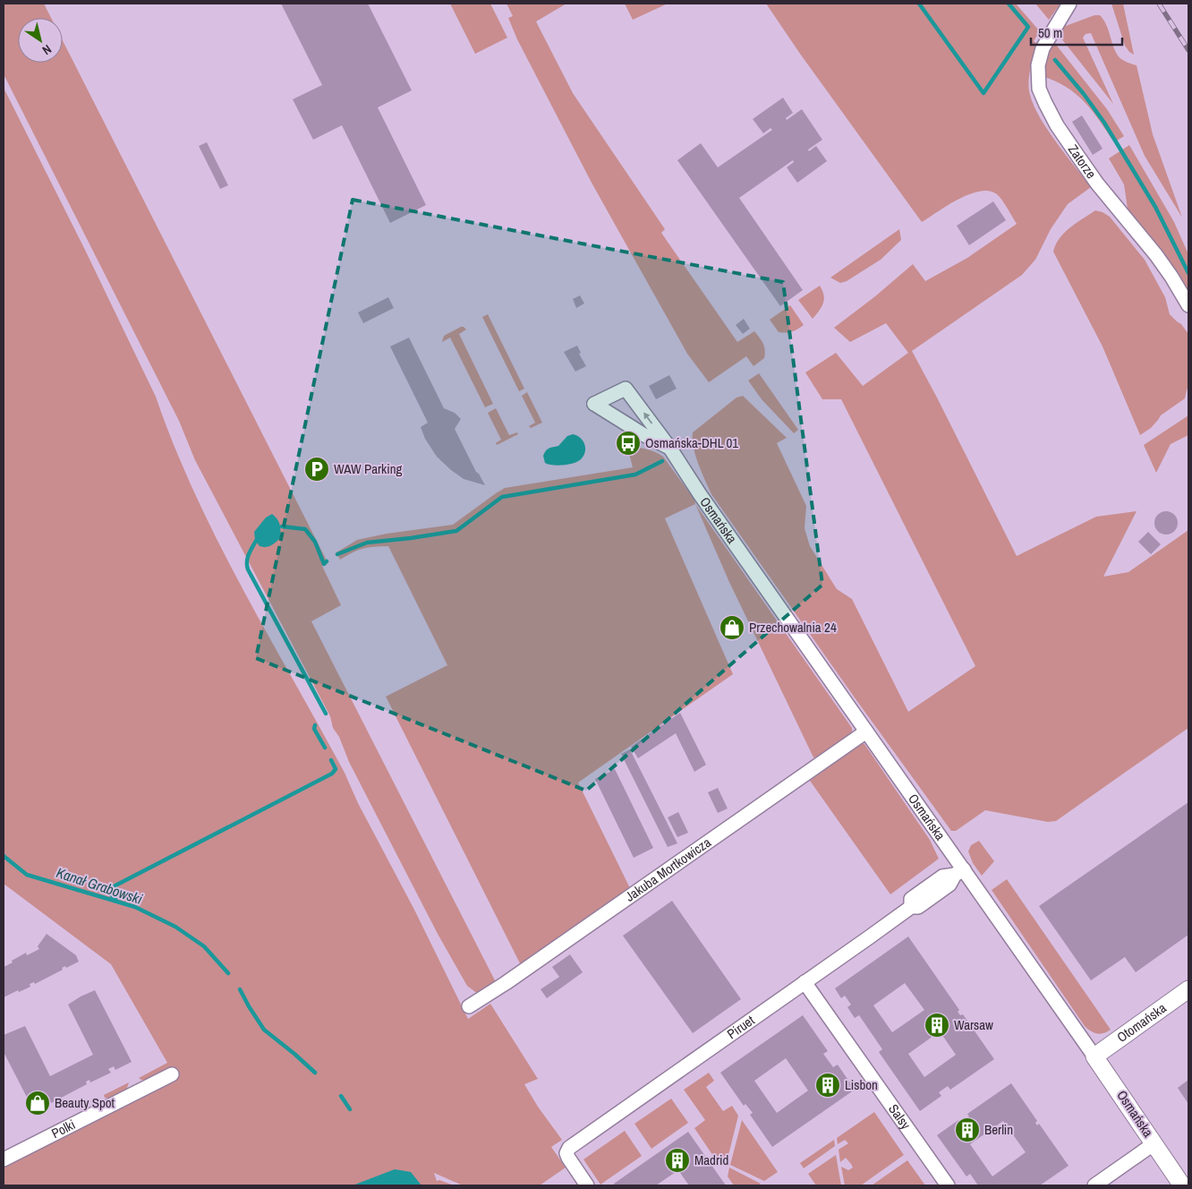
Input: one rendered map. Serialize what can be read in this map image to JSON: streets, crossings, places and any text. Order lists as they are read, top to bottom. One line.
{"streets":{"street":["Zatorze","Osmańska","Jakuba Mortkowicza","Otomańska","Piruet","Salsy","Polki"]},"crossings":[["Osmańska","Jakuba Mortkowicza"],["Osmańska","Otomańska"],["Osmańska","Piruet"],["Piruet","Salsy"]],"water":["Kanał Grabowski"],"places":{"bus stop":["Osmańska-DHL 01"],"parking":["WAW Parking"],"shop":["Przechowalnia 24","Beauty Spot"],"building":["Warsaw","Lisbon","Berlin","Madrid"]},"scale_bar":"50 m","north":"bottom right"}
